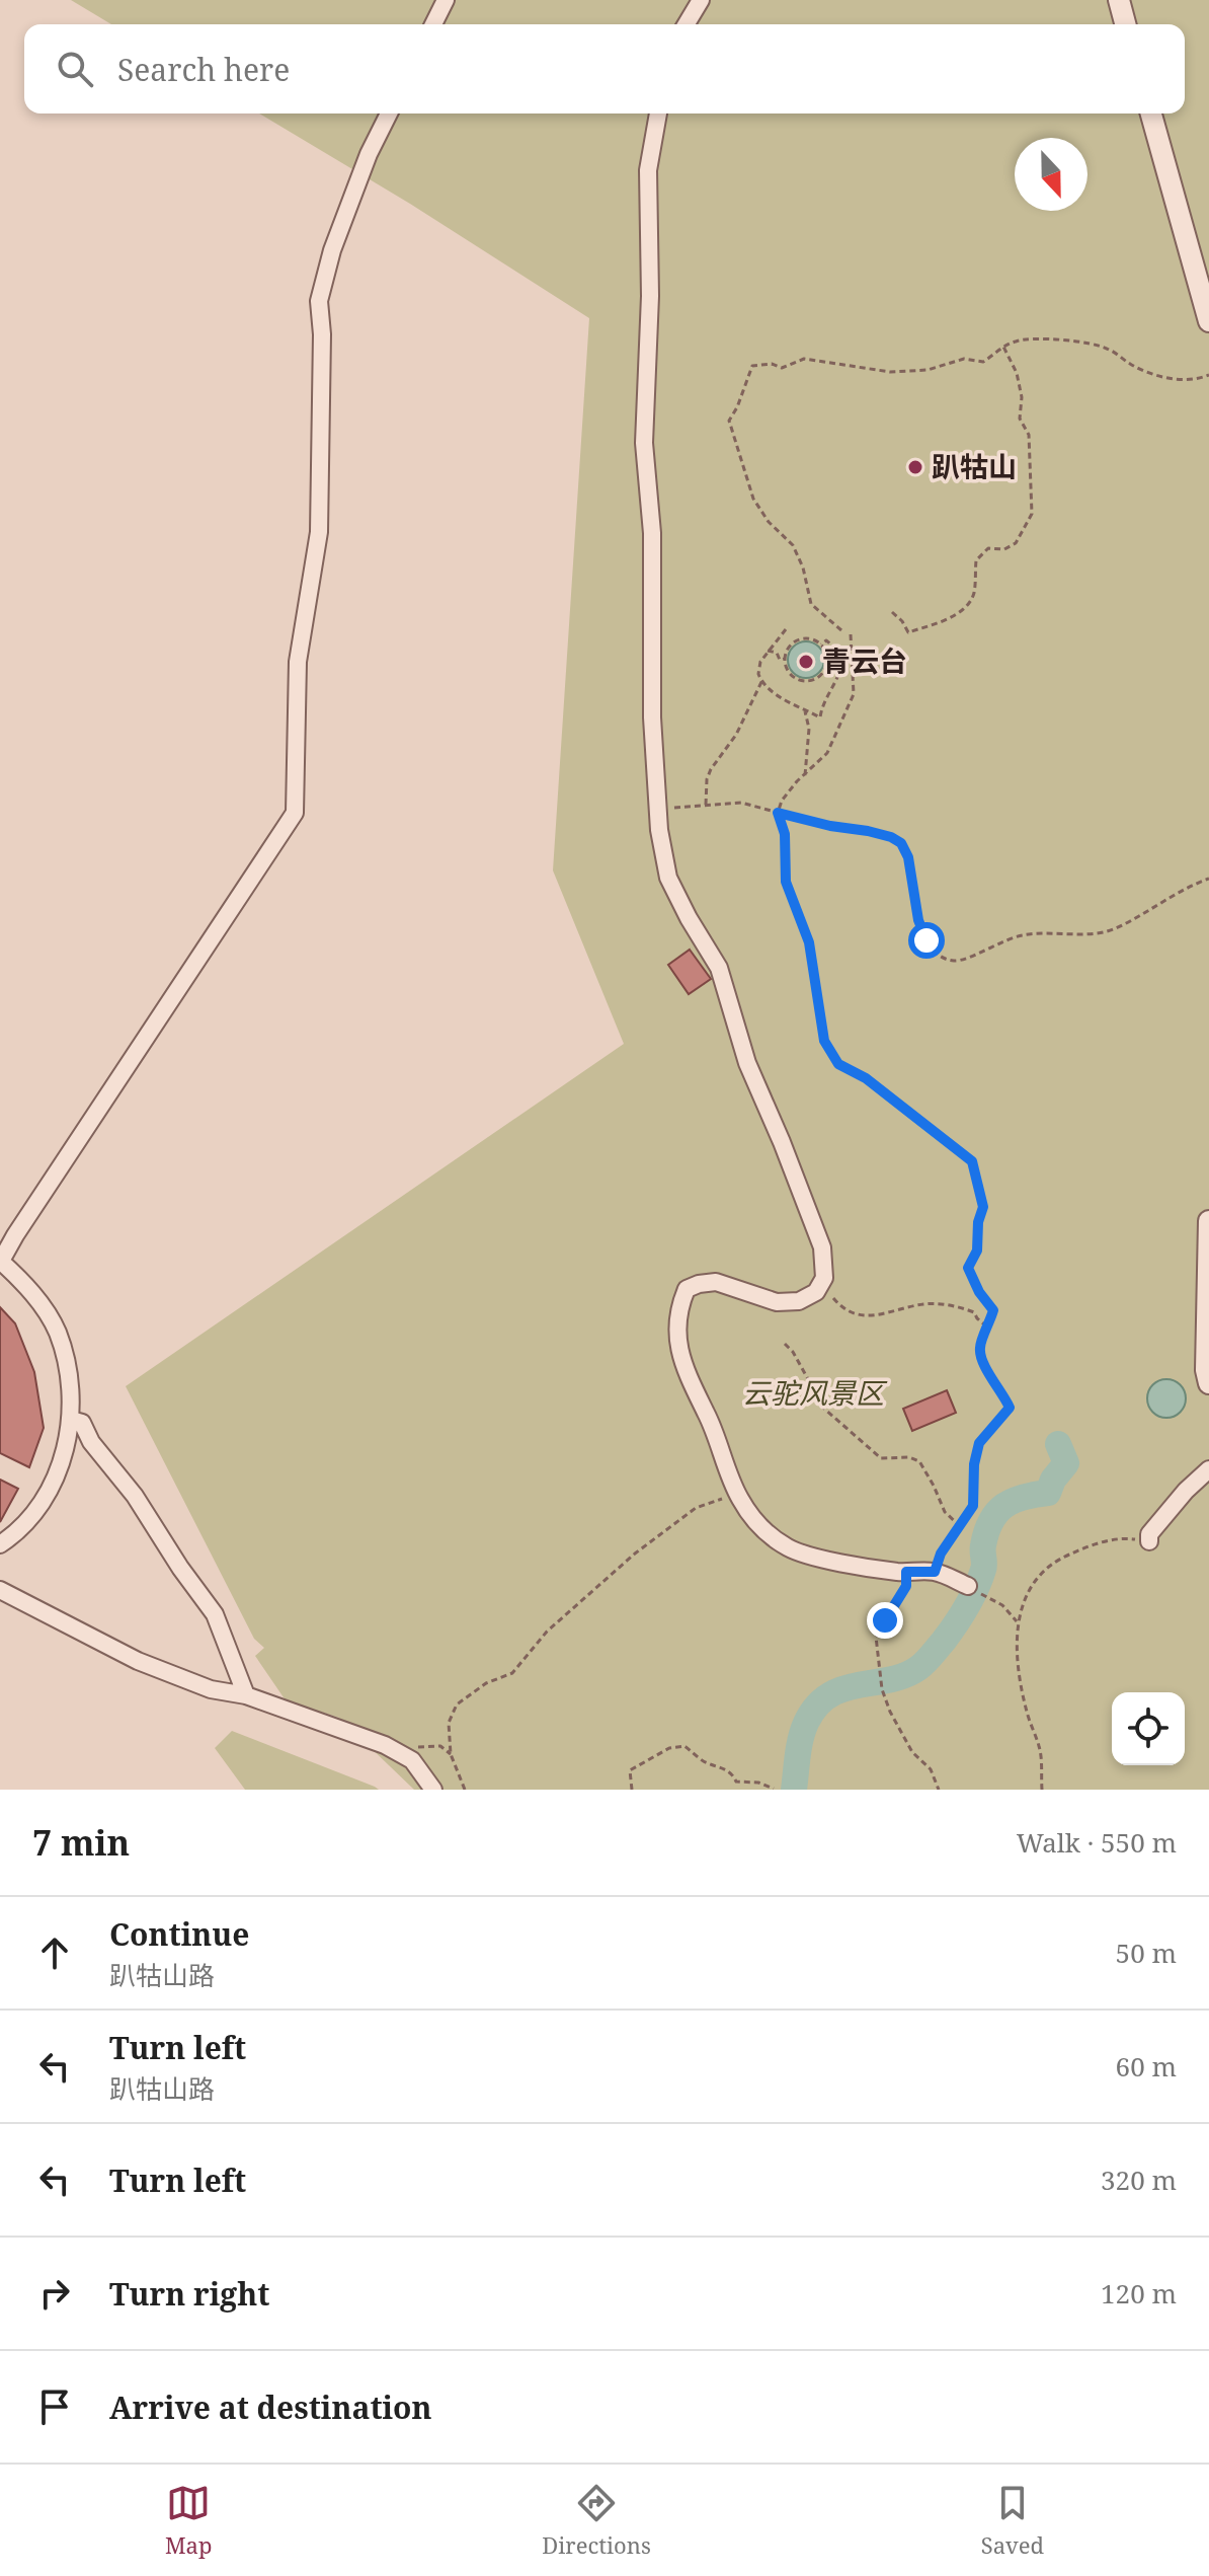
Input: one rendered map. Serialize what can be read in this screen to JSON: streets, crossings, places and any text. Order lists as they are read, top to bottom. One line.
{"parks":["云驼风景区"],"places":["趴牯山","青云台"],"north":"bottom","page":{"search":"Search here","heading":["7 min","Walk · 550 m"],"list":[["Continue","趴牯山路","50 m"],["Turn left","趴牯山路","60 m"],["Turn left","320 m"],["Turn right","120 m"],"Arrive at destination"],"nav":["Map","Directions","Saved"]}}
